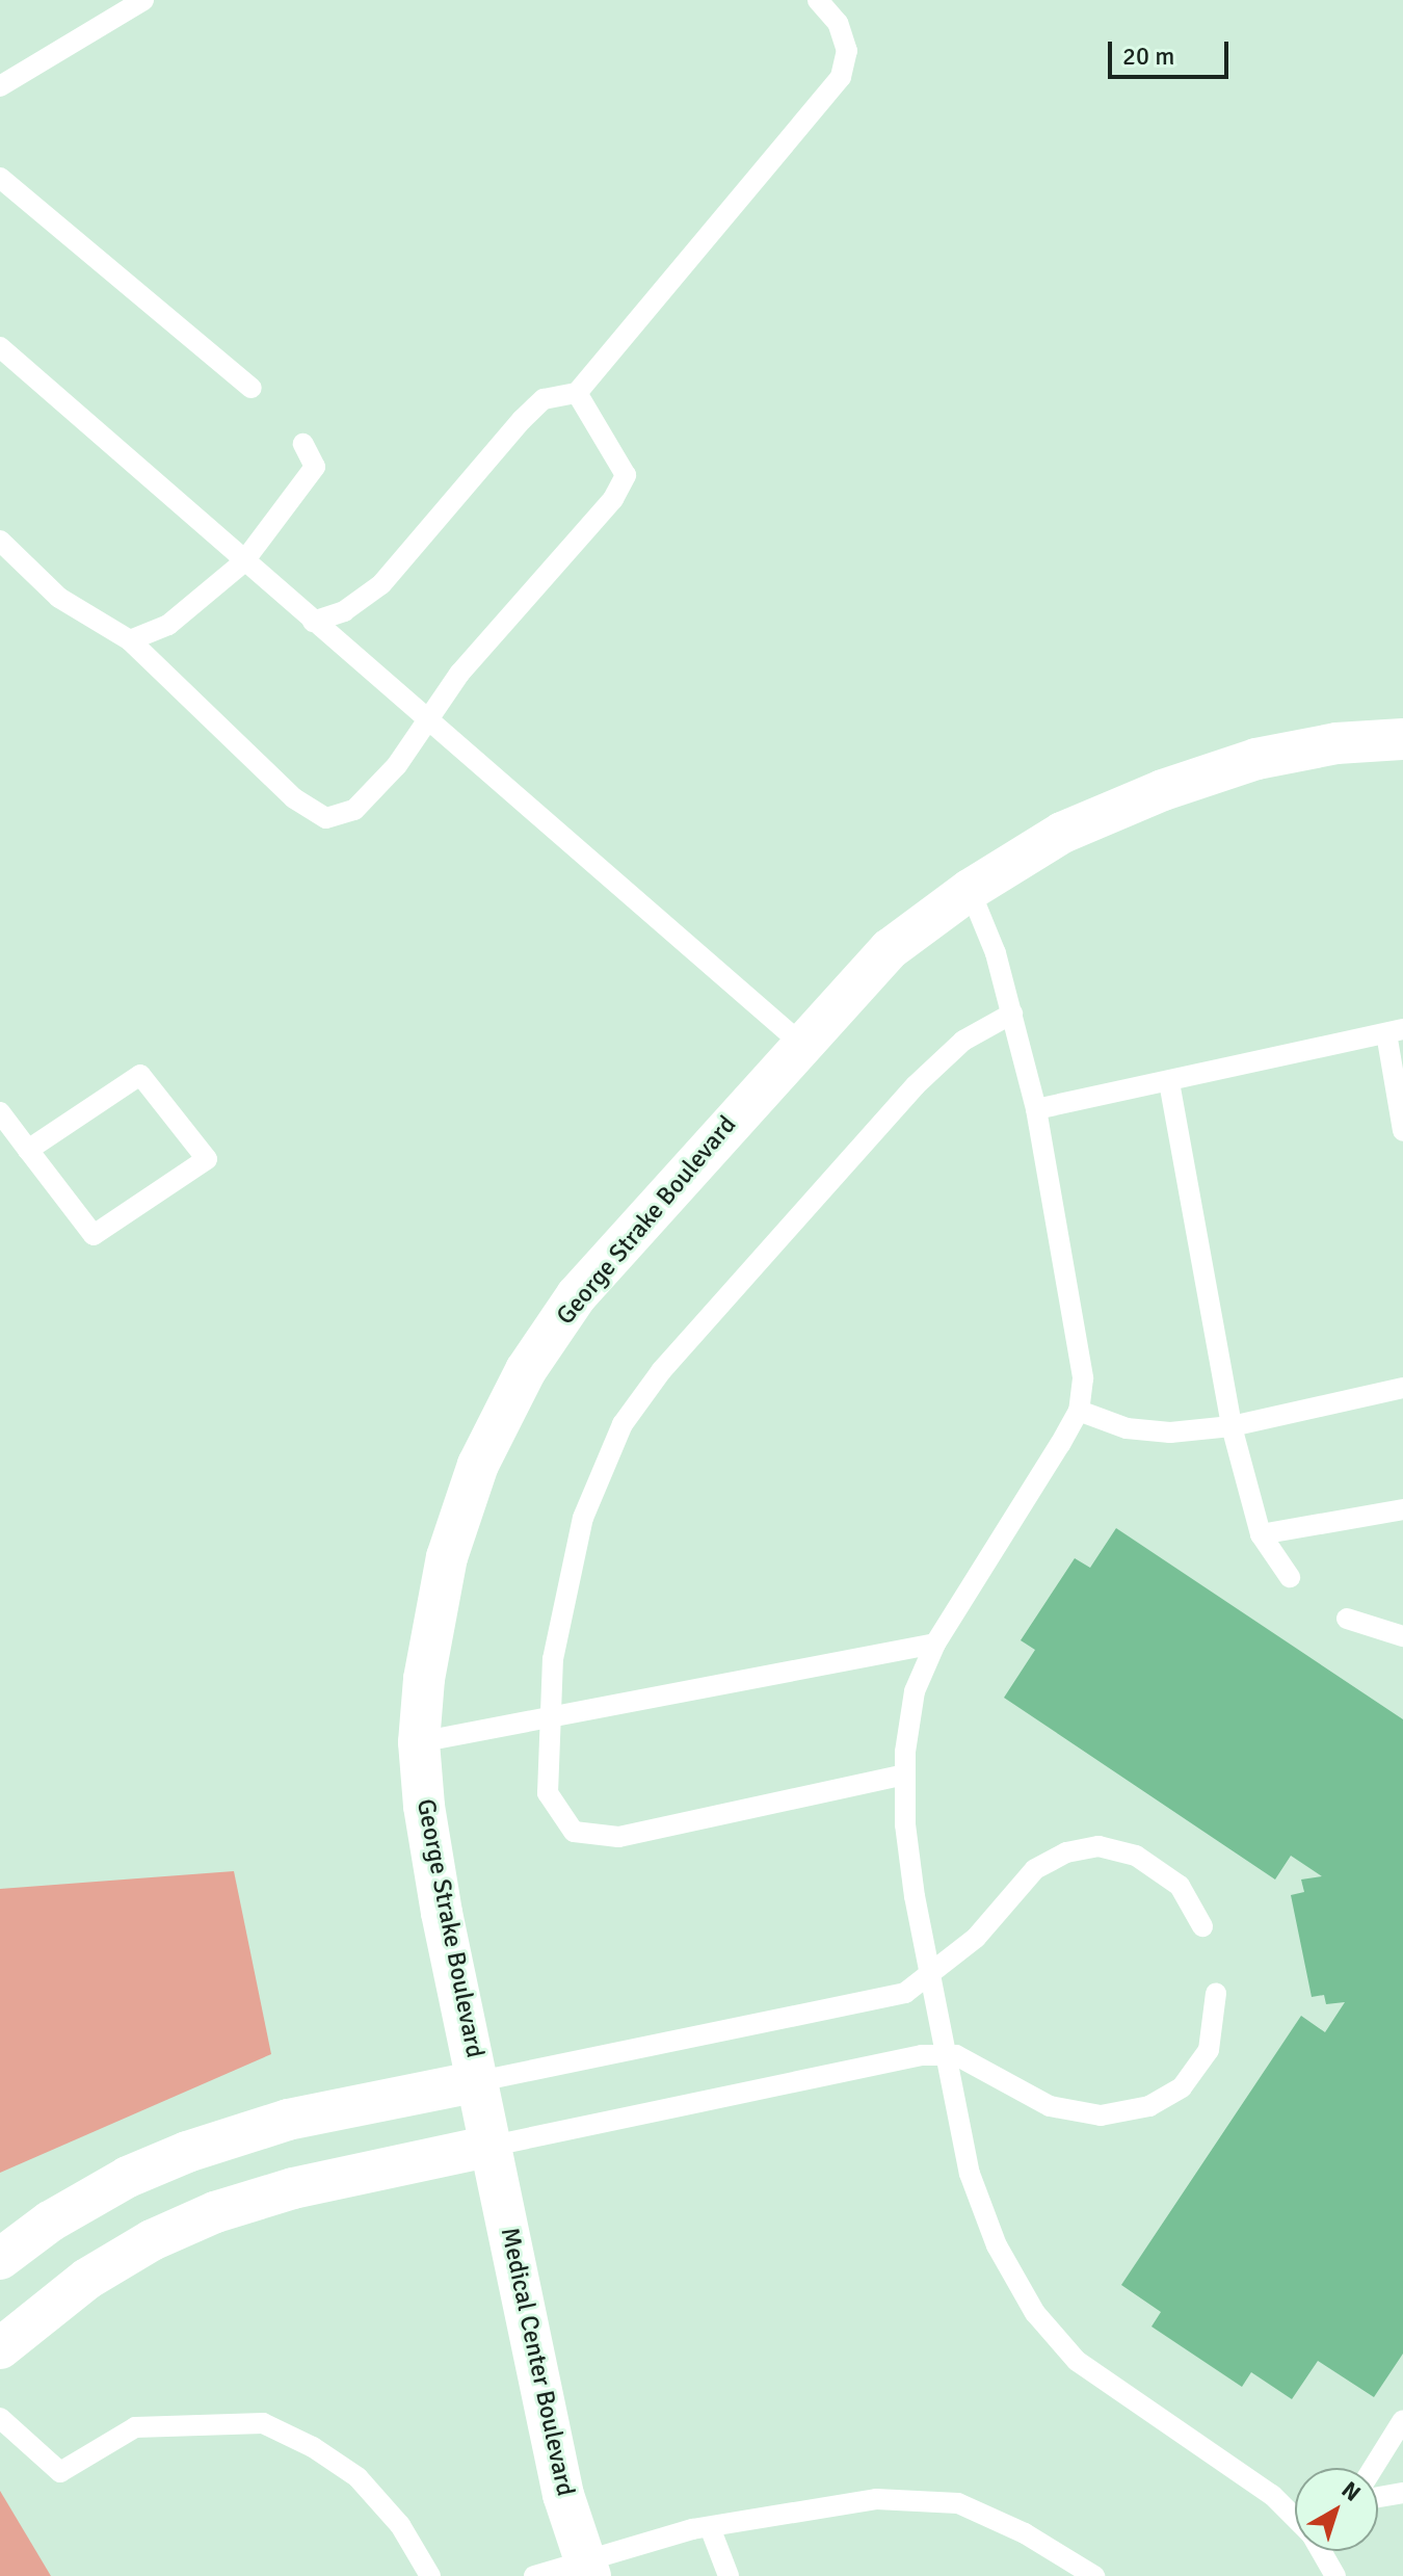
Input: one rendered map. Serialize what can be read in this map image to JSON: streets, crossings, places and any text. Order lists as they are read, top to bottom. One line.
{"streets":{"street":["George Strake Boulevard","Medical Center Boulevard"]},"crossings":[["George Strake Boulevard","Medical Center Boulevard"]],"scale_bar":"20 m","north":"top right"}
